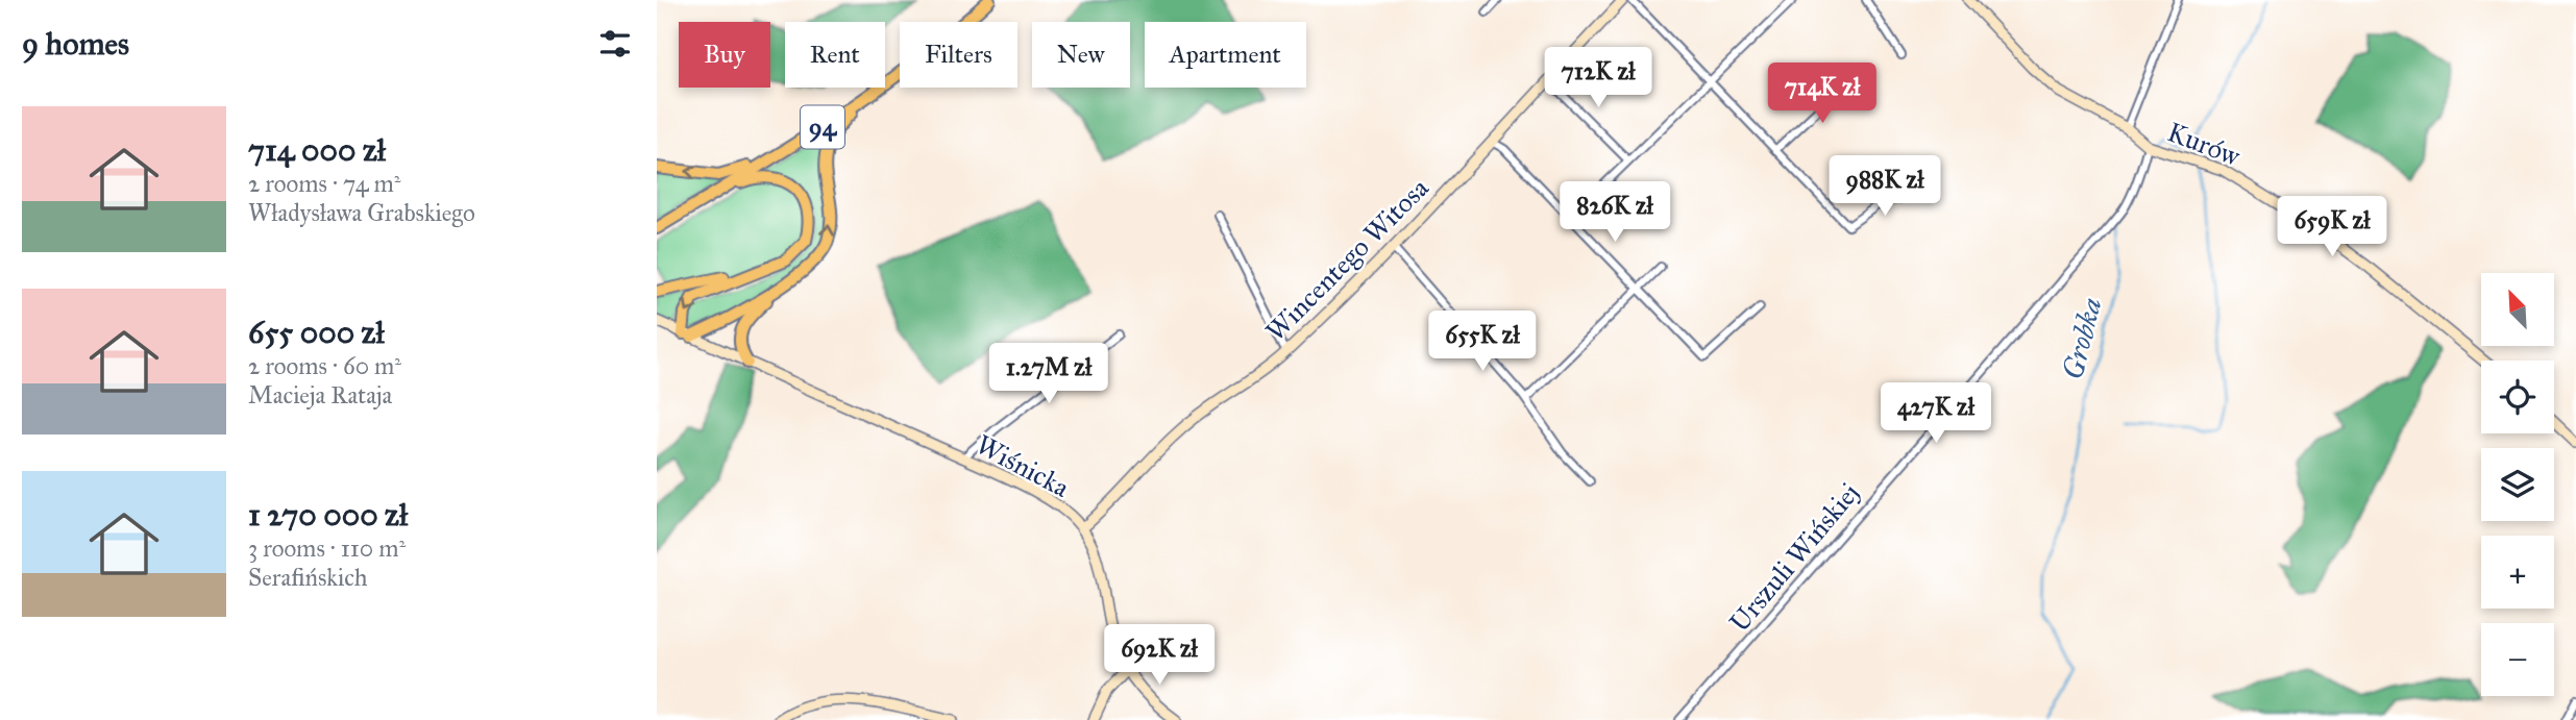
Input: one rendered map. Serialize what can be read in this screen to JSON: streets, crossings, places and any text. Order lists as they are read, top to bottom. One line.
{"streets":{"main road":["94"],"street":["Kurów","Wincentego Witosa","Wiśnicka","Urszuli Wińskiej"]},"crossings":[["Kurów","Urszuli Wińskiej"],["Wincentego Witosa","Wiśnicka"]],"water":["Grobka"],"north":"top left","page":{"heading":"9 homes","chip":["Buy","Rent","Filters","New","Apartment"],"price":["712K zł","714K zł","988K zł","826K zł","659K zł","655K zł","1.27M zł","427K zł","692K zł"],"list":[{"name":"714 000 zł","note":"2 rooms · 74 m² · Władysława Grabskiego"},{"name":"655 000 zł","note":"2 rooms · 60 m² · Macieja Rataja"},{"name":"1 270 000 zł","note":"3 rooms · 110 m² · Serafińskich"}],"map_buttons":["+","−"]}}
